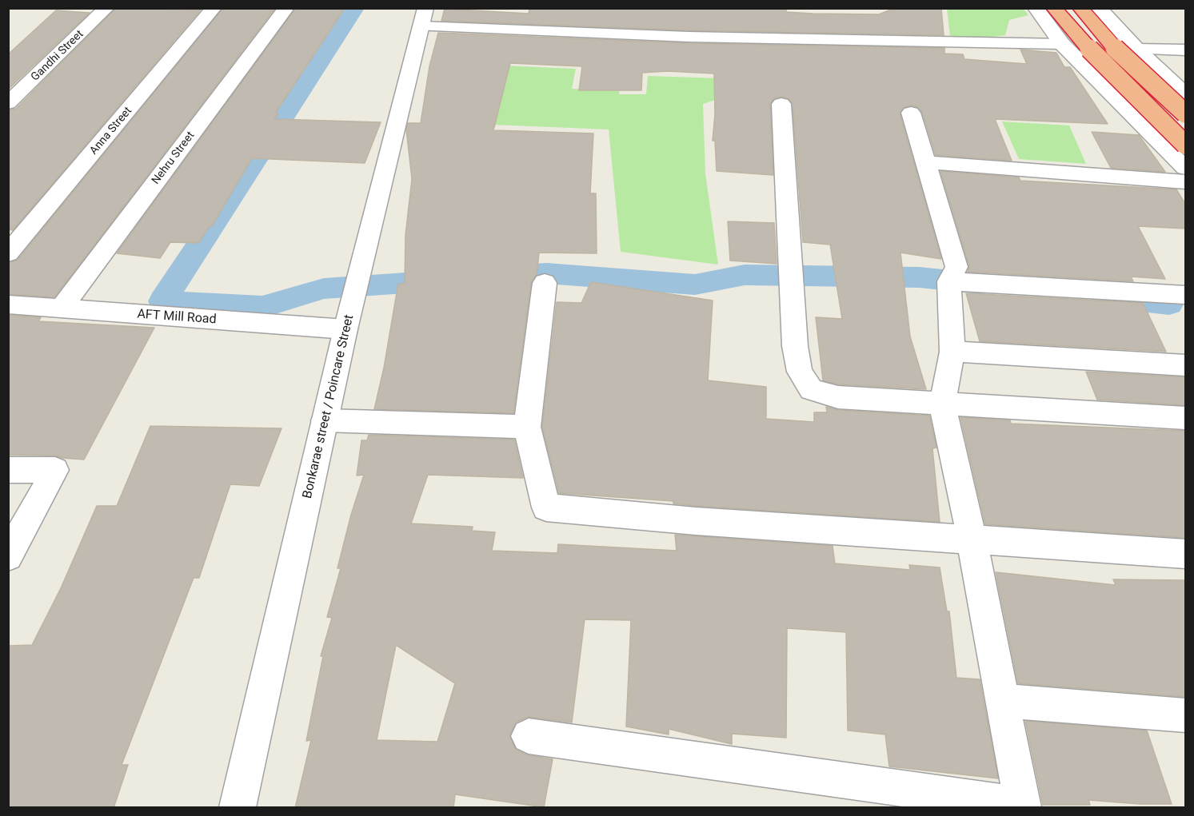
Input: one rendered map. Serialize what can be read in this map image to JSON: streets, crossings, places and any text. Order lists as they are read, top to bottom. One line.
{"streets":{"street":["Gandhi Street","Anna Street","Nehru Street","AFT Mill Road","Bonkarae street / Poincare Street"]},"crossings":[["Nehru Street","AFT Mill Road"],["AFT Mill Road","Bonkarae street / Poincare Street"]]}
